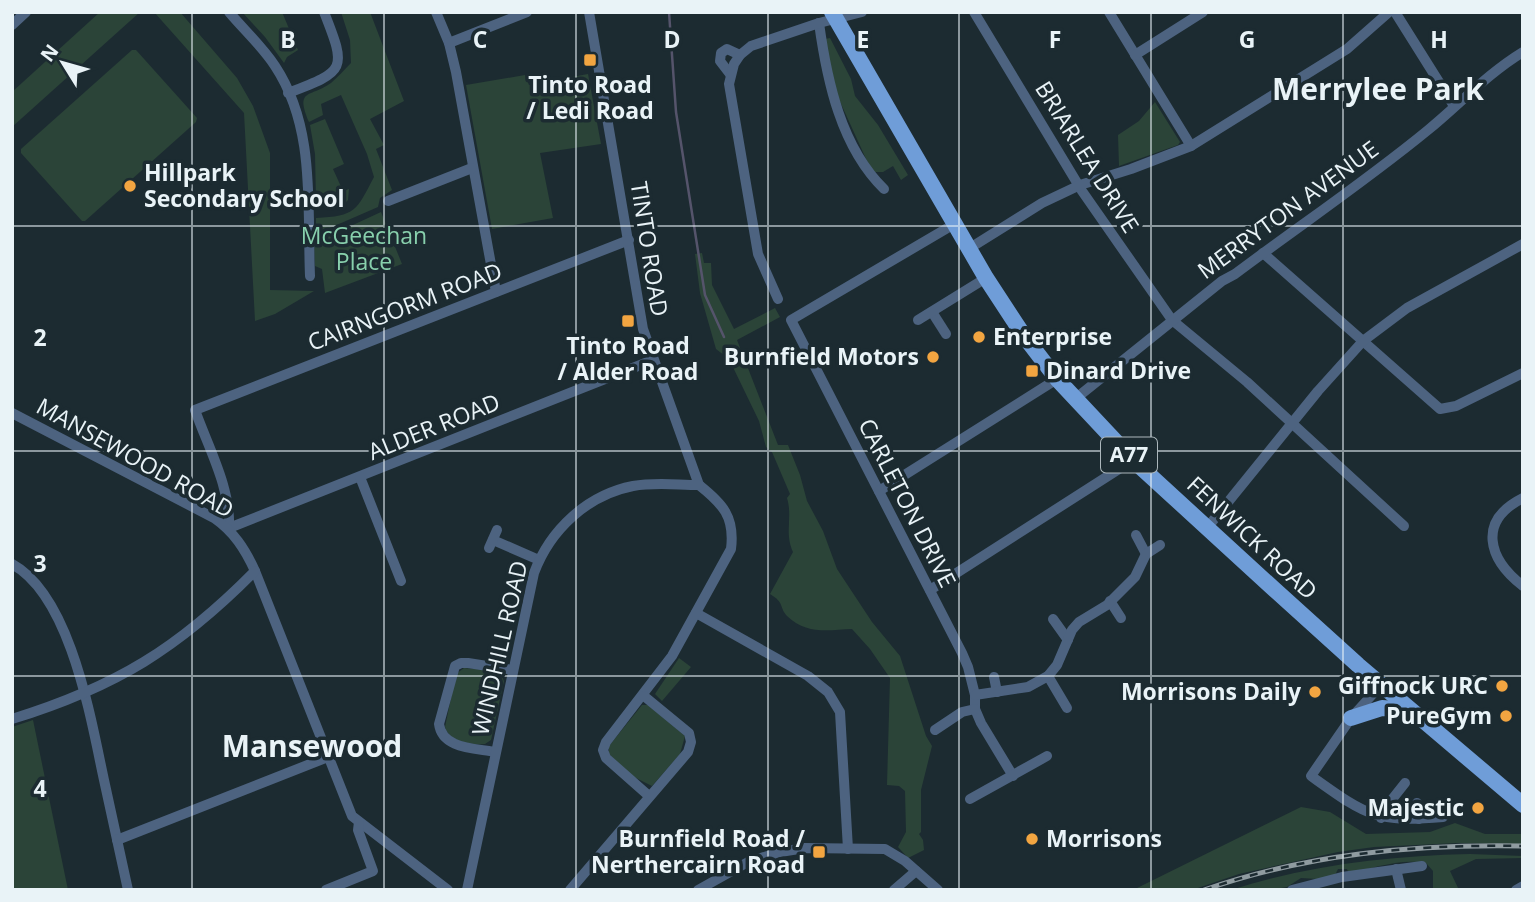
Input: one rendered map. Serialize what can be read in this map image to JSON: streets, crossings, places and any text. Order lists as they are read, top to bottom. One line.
{"streets":{"main road":["A77","FENWICK ROAD"],"street":["BRIARLEA DRIVE","MERRYTON AVENUE","TINTO ROAD","CAIRNGORM ROAD","ALDER ROAD","MANSEWOOD ROAD","CARLETON DRIVE","WINDHILL ROAD"]},"crossings":[["BRIARLEA DRIVE","MERRYTON AVENUE"],["MERRYTON AVENUE","FENWICK ROAD"],["TINTO ROAD","CAIRNGORM ROAD"],["TINTO ROAD","ALDER ROAD"],["TINTO ROAD","WINDHILL ROAD"],["CAIRNGORM ROAD","ALDER ROAD"],["CAIRNGORM ROAD","MANSEWOOD ROAD"],["ALDER ROAD","MANSEWOOD ROAD"],["CARLETON DRIVE","FENWICK ROAD"]],"districts":["Merrylee Park","Mansewood"],"parks":["McGeechan Place"],"places":{"transit":["Tinto Road / Ledi Road","Tinto Road / Alder Road","Dinard Drive","Burnfield Road / Nerthercairn Road"],"other":["Hillpark Secondary School","Enterprise","Burnfield Motors","Giffnock URC","Morrisons Daily","PureGym","Majestic","Morrisons"]},"north":"top left","grid":{"columns":["B","C","D","E","F","G","H"],"rows":["2","3","4"]}}
